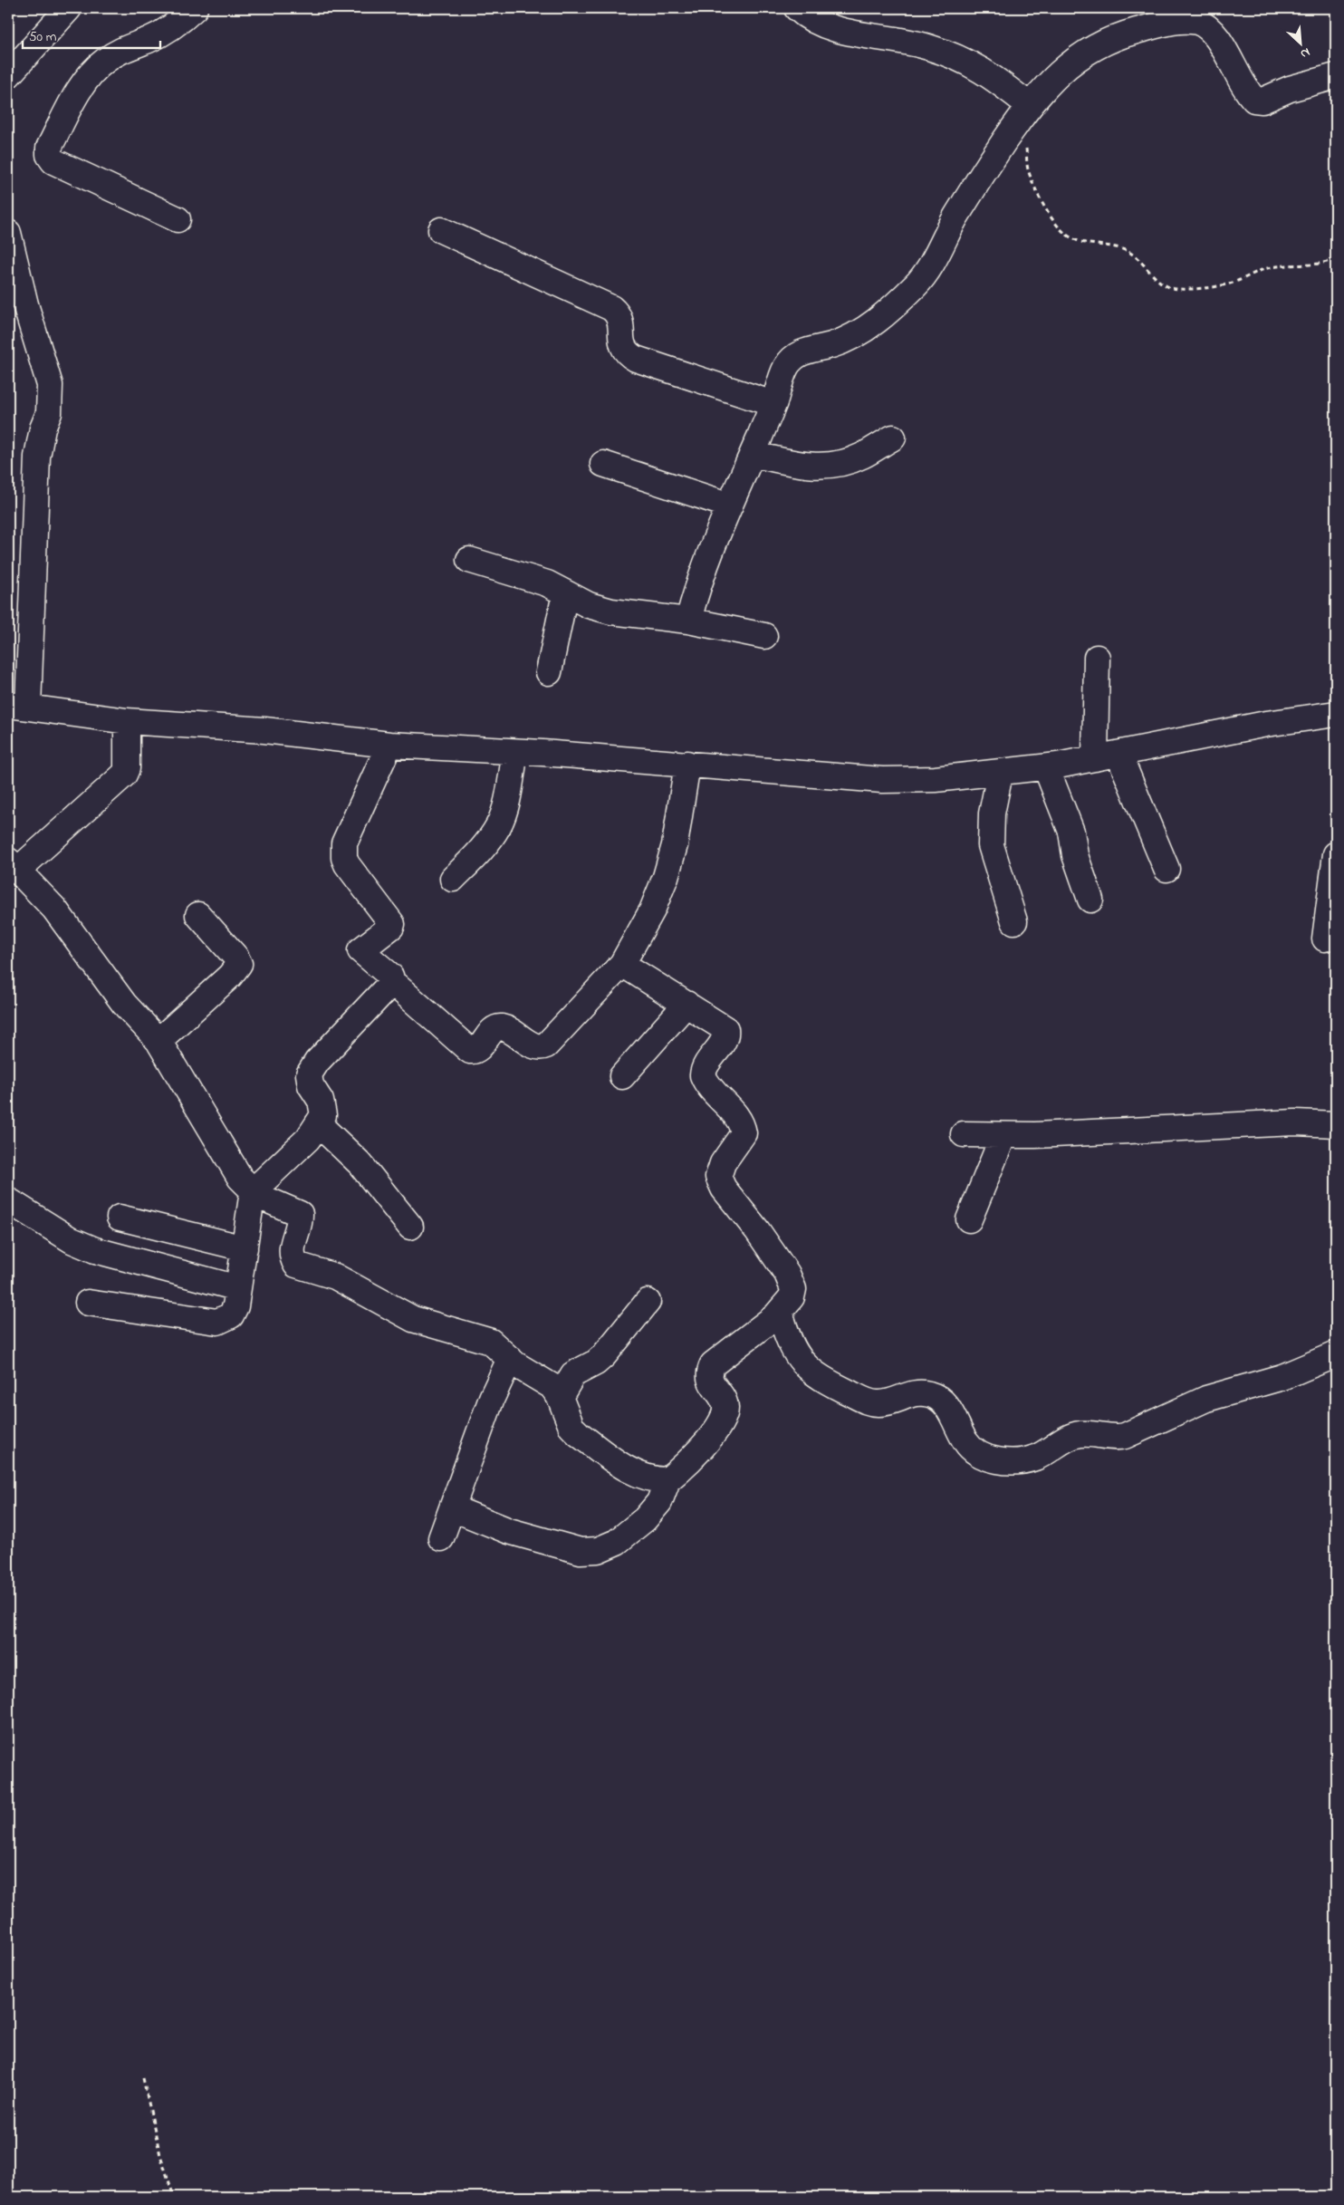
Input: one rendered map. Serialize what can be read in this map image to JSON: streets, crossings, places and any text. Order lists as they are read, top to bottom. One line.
{"scale_bar":"50 m","north":"bottom right"}
